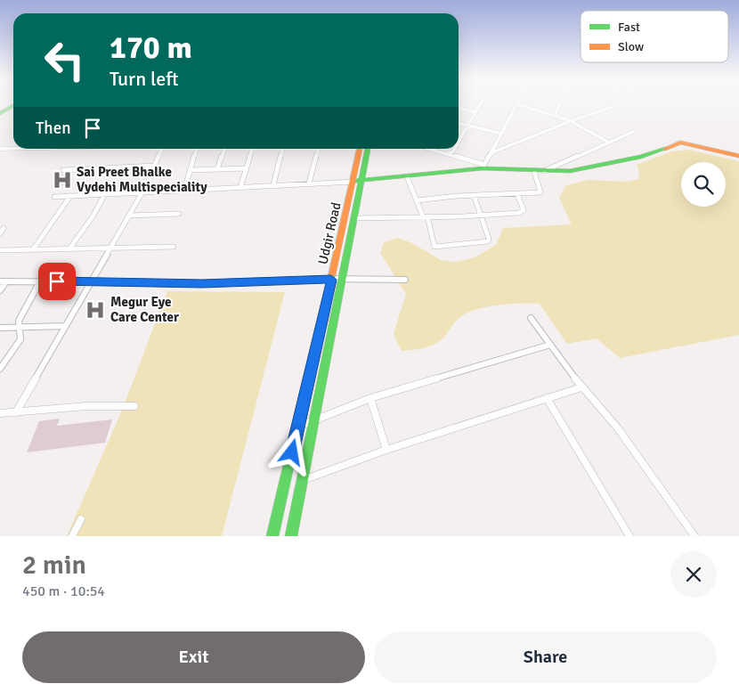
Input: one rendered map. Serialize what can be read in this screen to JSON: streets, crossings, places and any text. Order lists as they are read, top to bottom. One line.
{"streets":{"main road":["Udgir Road"]},"places":{"hospital":["Sai Preet Bhalke Vydehi Multispeciality","Megur Eye Care Center"]},"legend":["Fast","Slow"],"page":{"turn":["170 m","Turn left"],"then":"Then","heading":["2 min","450 m · 10:54"],"buttons":["Exit","Share"]}}
